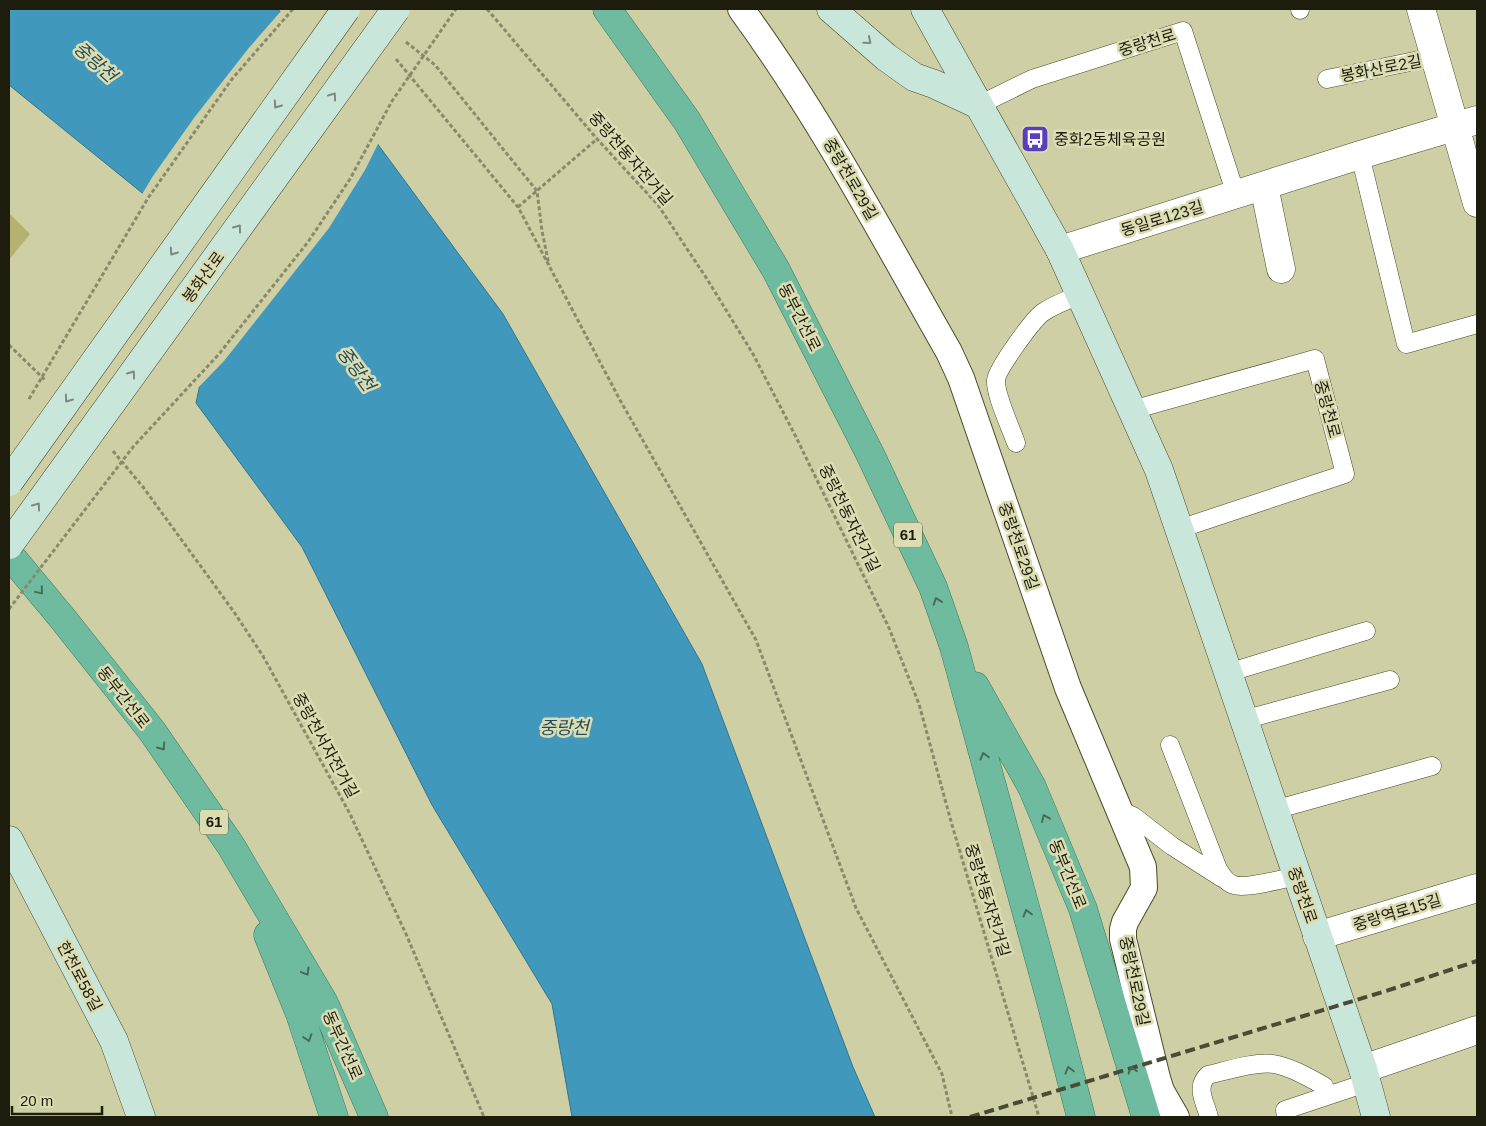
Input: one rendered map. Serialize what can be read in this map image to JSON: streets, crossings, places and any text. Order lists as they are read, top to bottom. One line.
{"streets":{"highway":["동부간선로","61"],"main road":["중랑천로","봉화산로","한천로58길"],"street":["봉화산로2길","중랑천로29길","동일로123길","중랑역로15길"],"path":["중랑천동자전거길","중랑천서자전거길"]},"crossings":[["중랑천로","동일로123길"],["중랑천로","중랑역로15길"],["봉화산로2길","동일로123길"]],"water":["중랑천"],"places":{"bus stop":["중화2동체육공원"]},"scale_bar":"20 m"}
